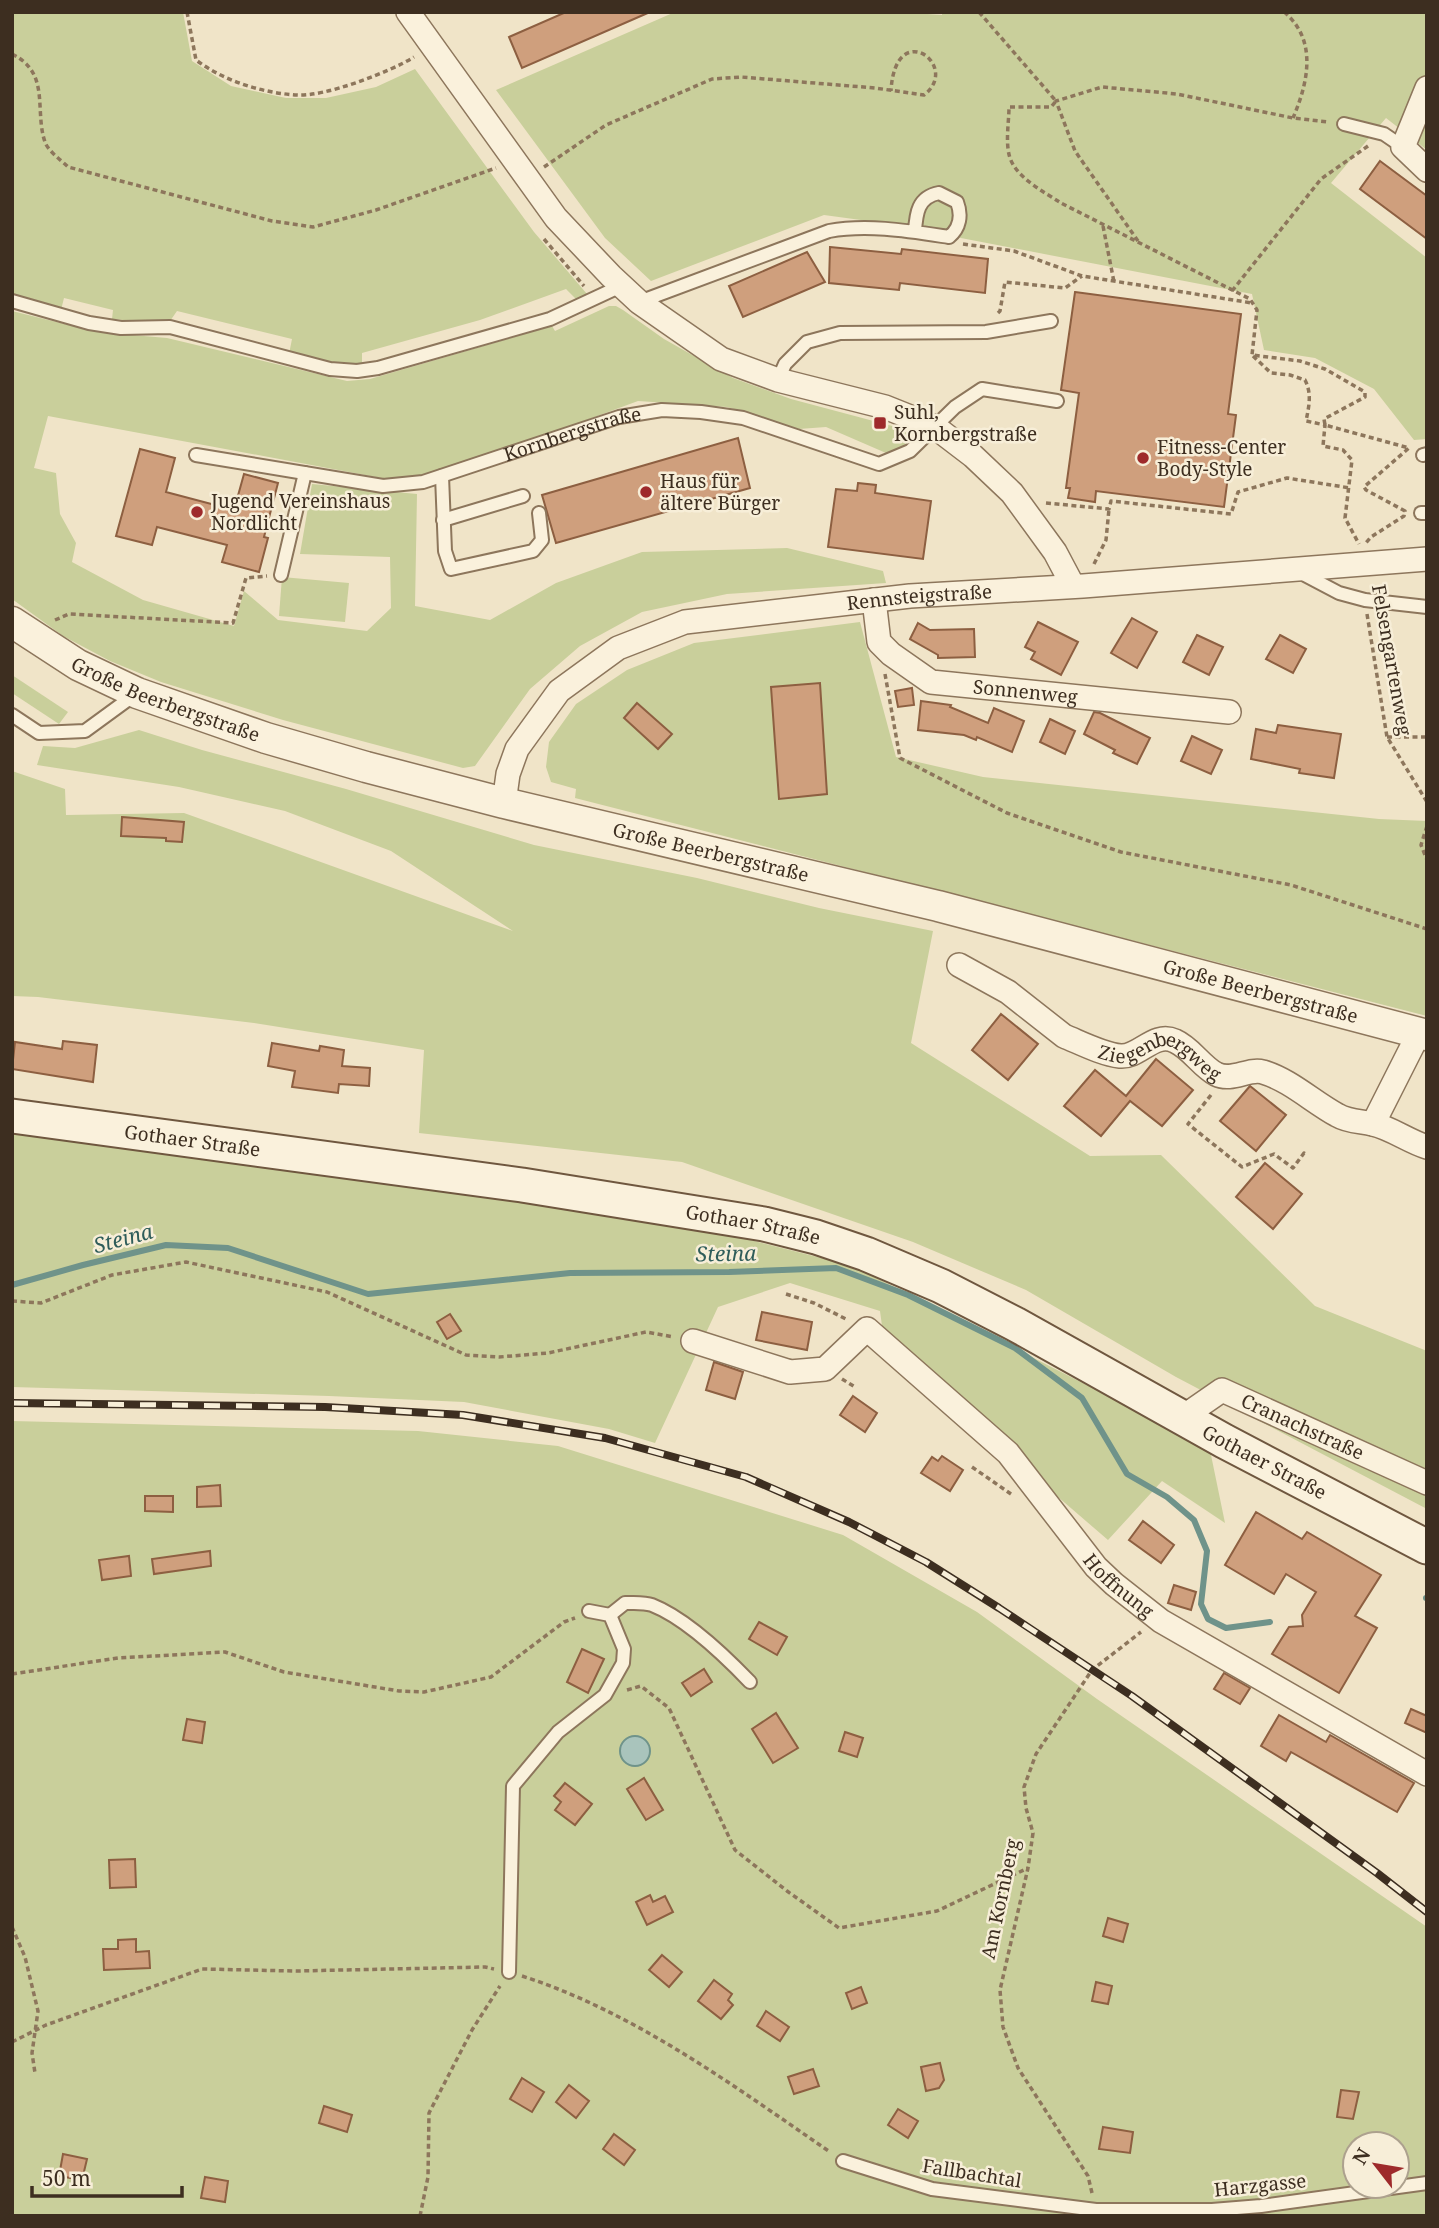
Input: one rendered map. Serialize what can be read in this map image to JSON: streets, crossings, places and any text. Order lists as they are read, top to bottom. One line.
{"streets":{"main road":["Gothaer Straße"],"street":["Rennsteigstraße","Sonnenweg","Große Beerbergstraße","Ziegenbergweg","Cranachstraße","Hoffnung"],"lane":["Kornbergstraße","Fallbachtal","Harzgasse"],"path":["Felsengartenweg","Am Kornberg"]},"crossings":[["Rennsteigstraße","Große Beerbergstraße"],["Gothaer Straße","Cranachstraße"],["Hoffnung","Am Kornberg"],["Am Kornberg","Fallbachtal"],["Am Kornberg","Harzgasse"],["Fallbachtal","Harzgasse"]],"water":["Steina"],"places":{"transit":["Suhl, Kornbergstraße"],"other":["Fitness-Center Body-Style","Haus für ältere Bürger","Jugend Vereinshaus Nordlicht"]},"scale_bar":"50 m","north":"top left"}
